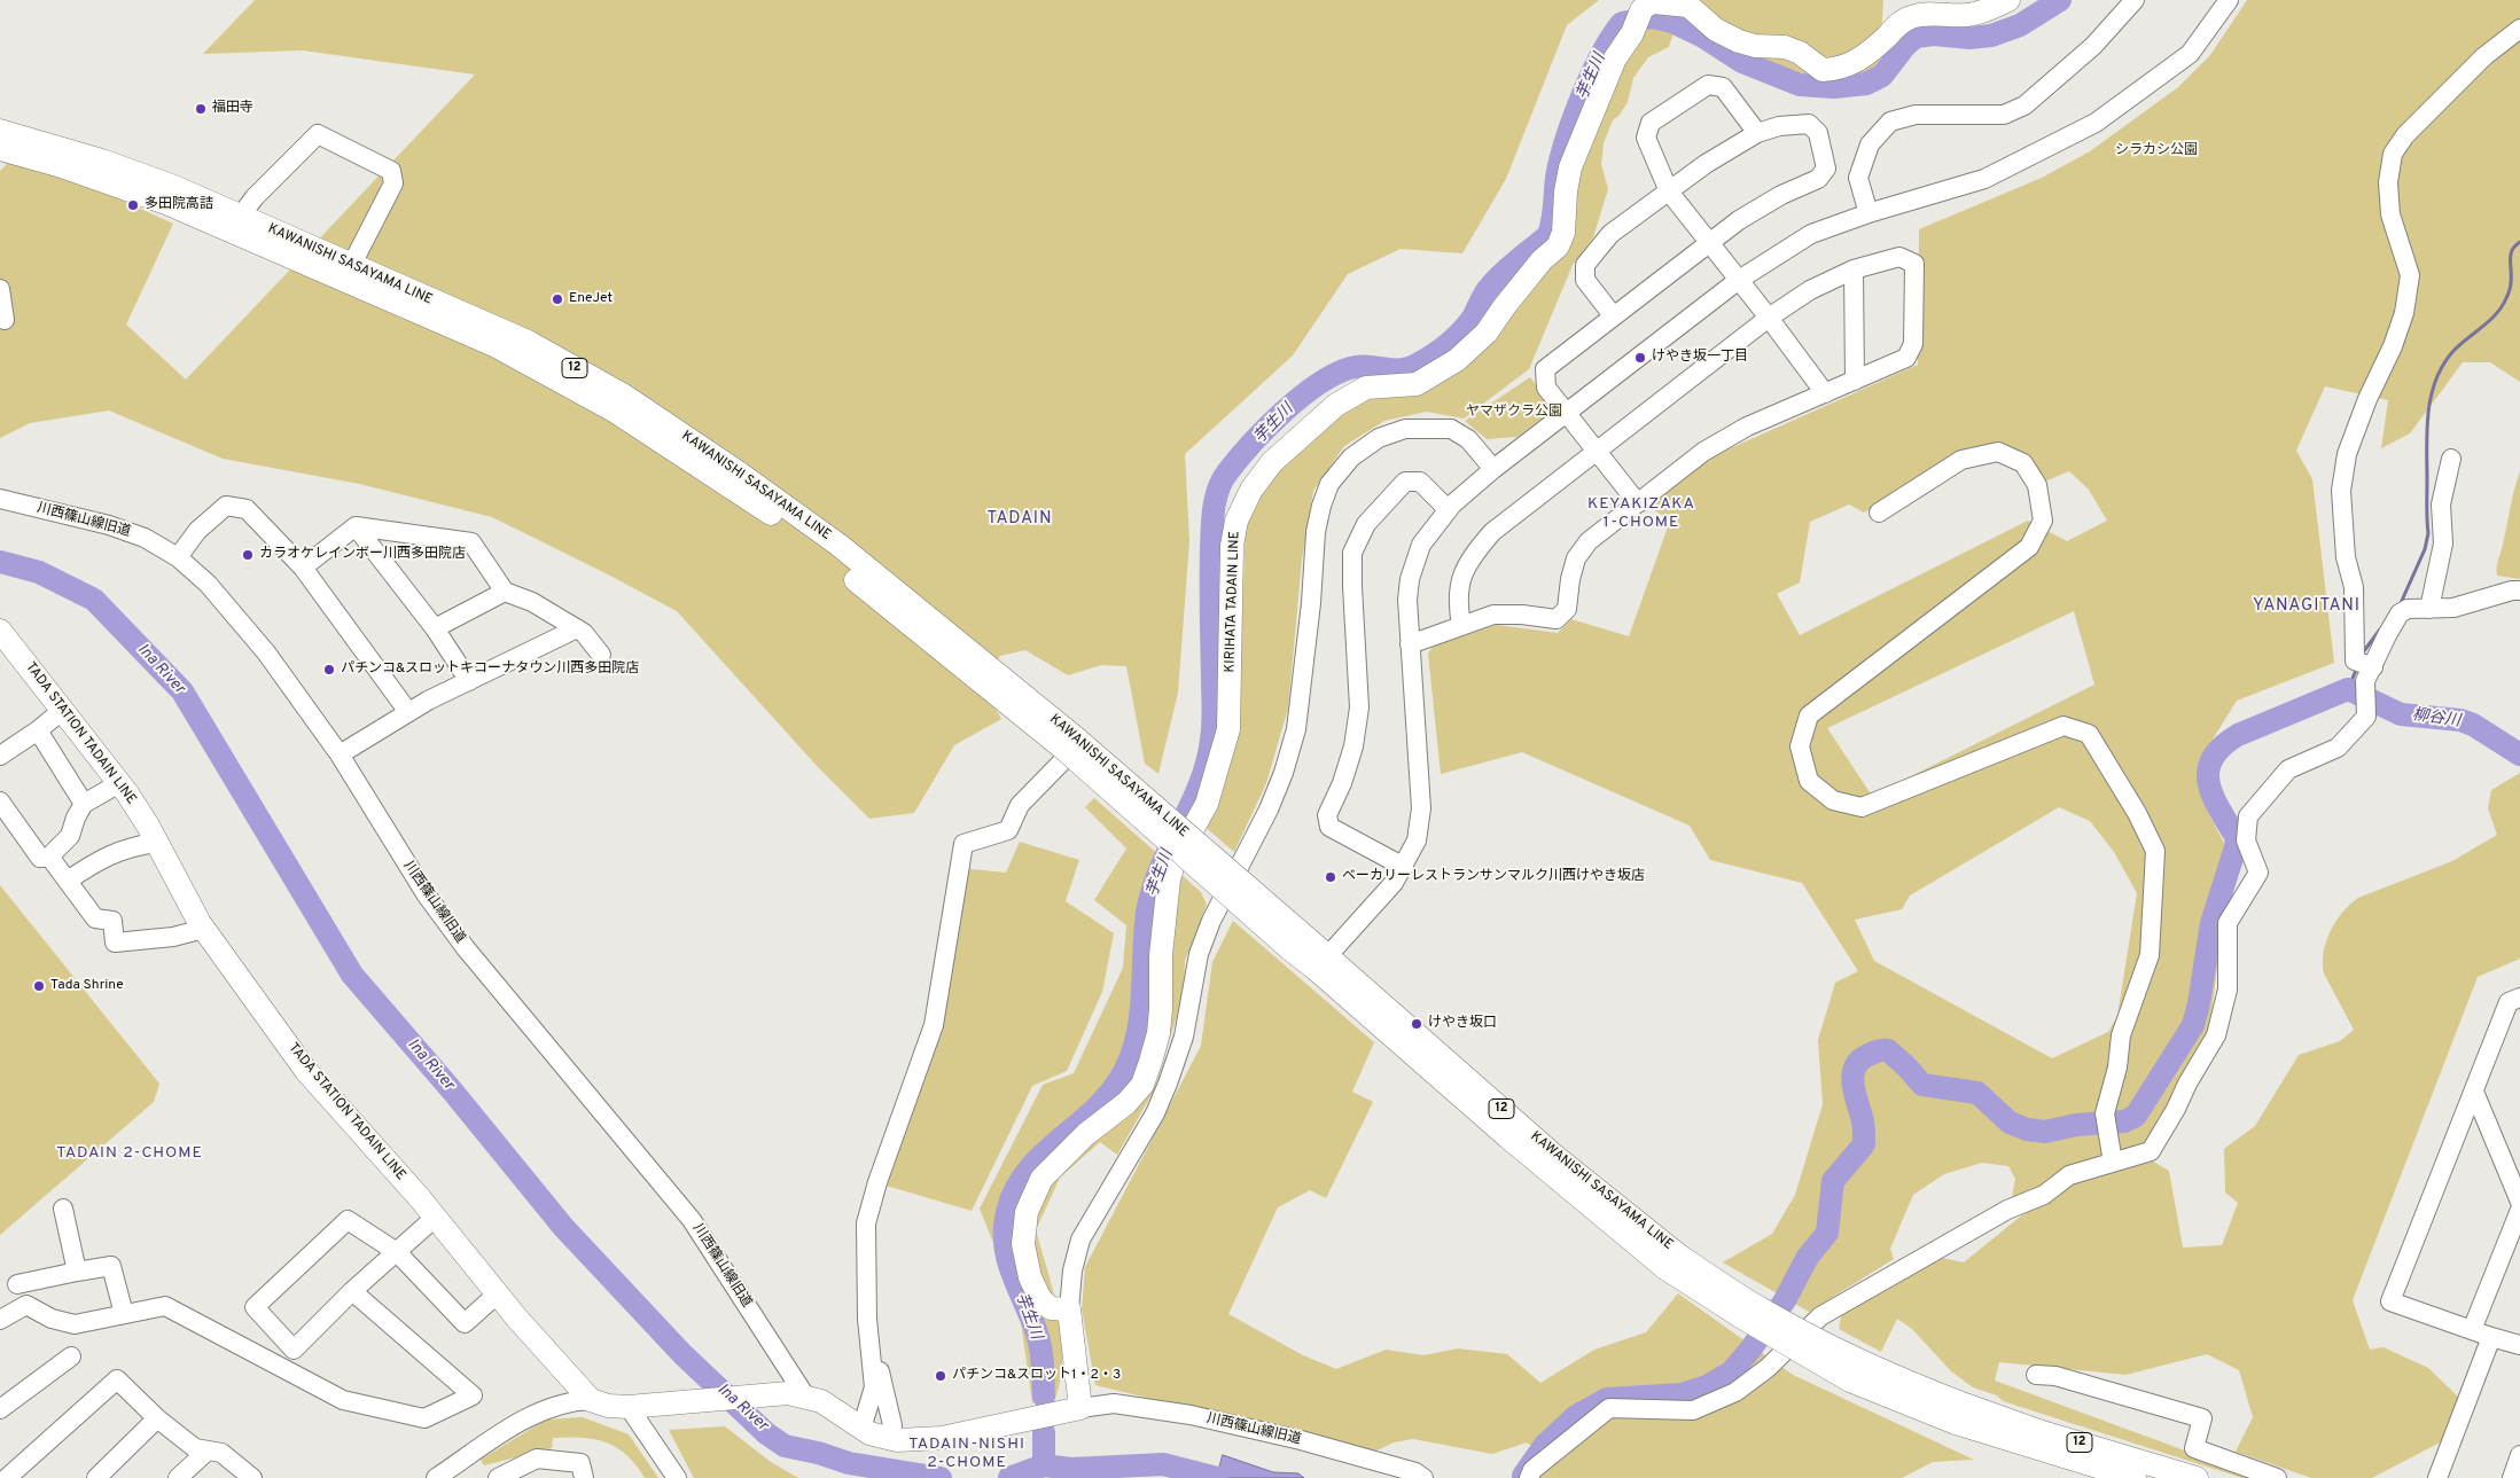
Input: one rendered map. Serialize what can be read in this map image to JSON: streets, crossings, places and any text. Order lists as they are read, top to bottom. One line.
{"streets":{"main road":["KAWANISHI SASAYAMA LINE","12","KIRIHATA TADAIN LINE","TADA STATION TADAIN LINE"],"street":["川西篠山線旧道"]},"districts":["KEYAKIZAKA 1-CHOME","TADAIN","YANAGITANI","TADAIN 2-CHOME","TADAIN-NISHI 2-CHOME"],"water":["芋生川","Ina River","柳谷川"],"parks":["シラカシ公園","ヤマザクラ公園"],"places":["福田寺","多田院高詰","EneJet","けやき坂一丁目","カラオケレインボー川西多田院店","パチンコ&スロットキコーナタウン川西多田院店","ベーカリーレストランサンマルク川西けやき坂店","Tada Shrine","けやき坂口","パチンコ&スロット1・2・3"]}
